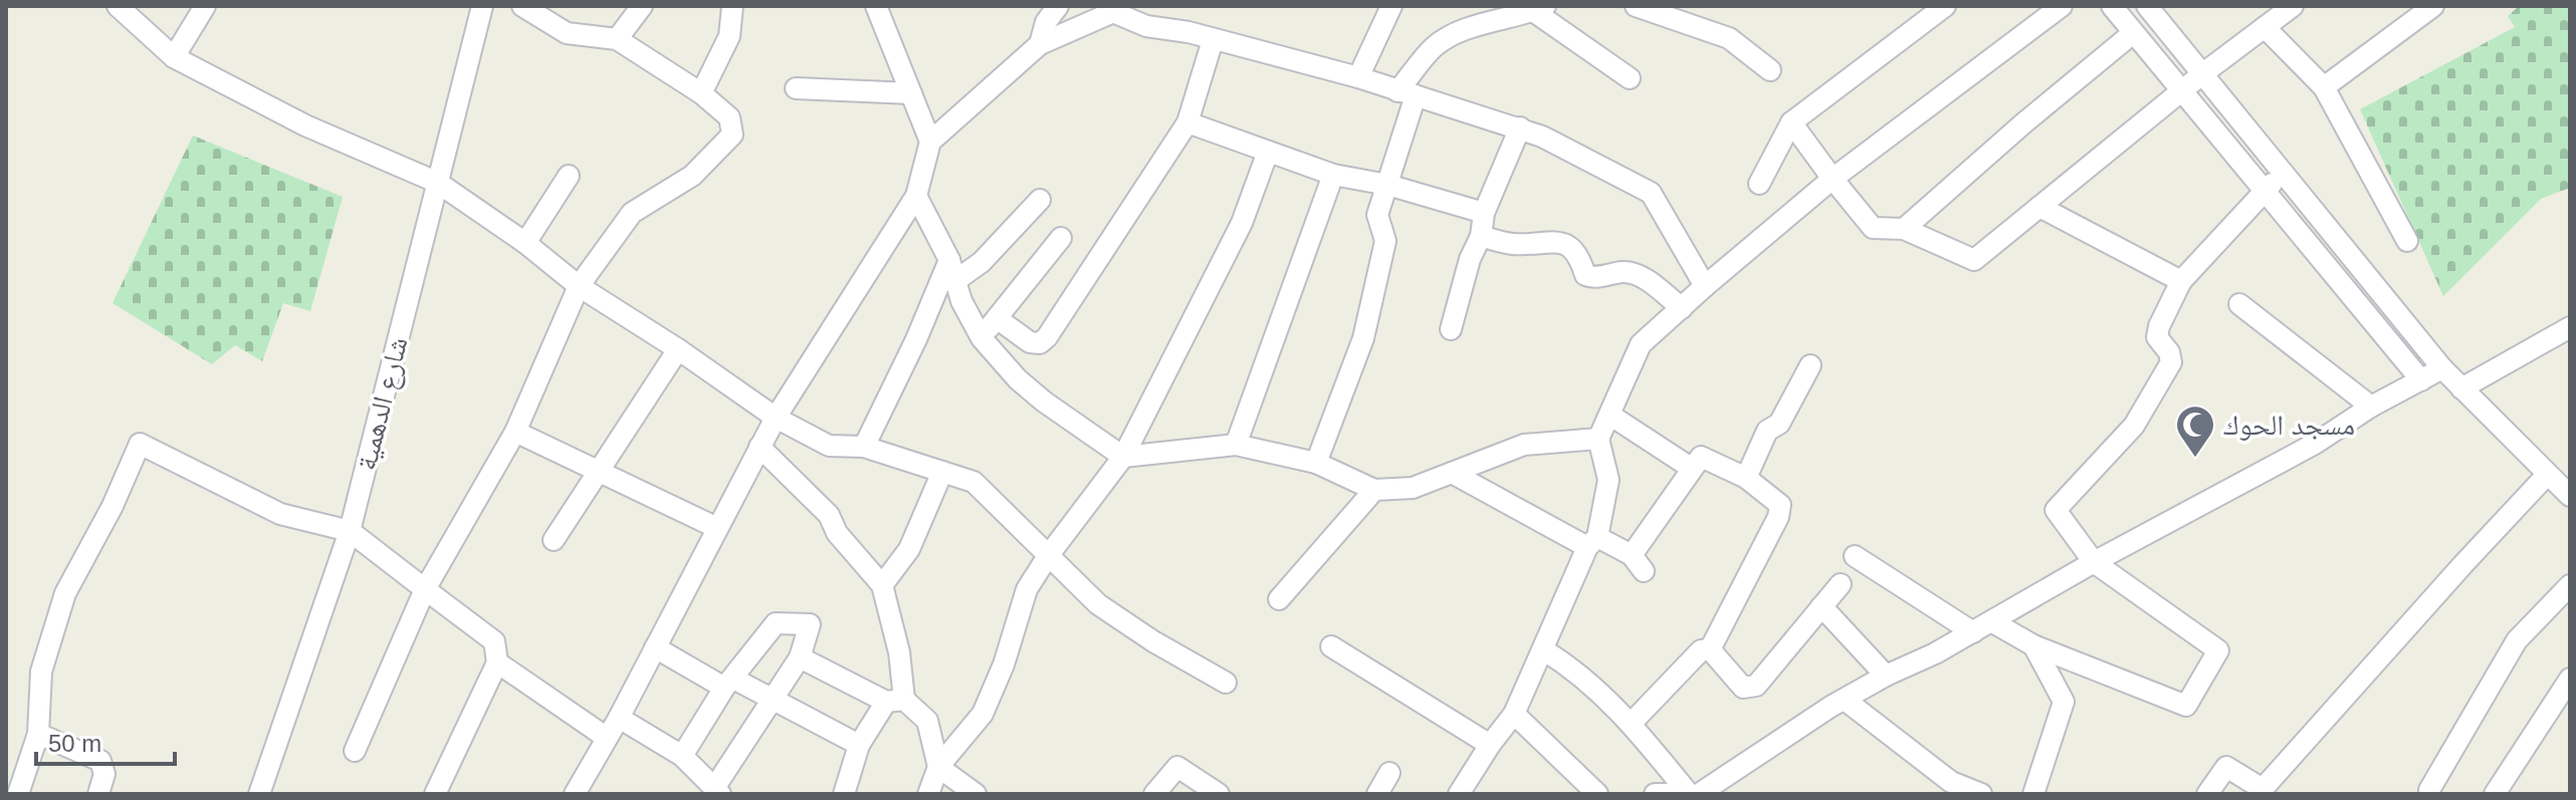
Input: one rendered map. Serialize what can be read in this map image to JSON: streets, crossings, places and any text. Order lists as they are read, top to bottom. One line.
{"streets":{"street":["شارع الدهمية"]},"places":{"mosque":["مسجد الحوك"]},"scale_bar":"50 m"}
